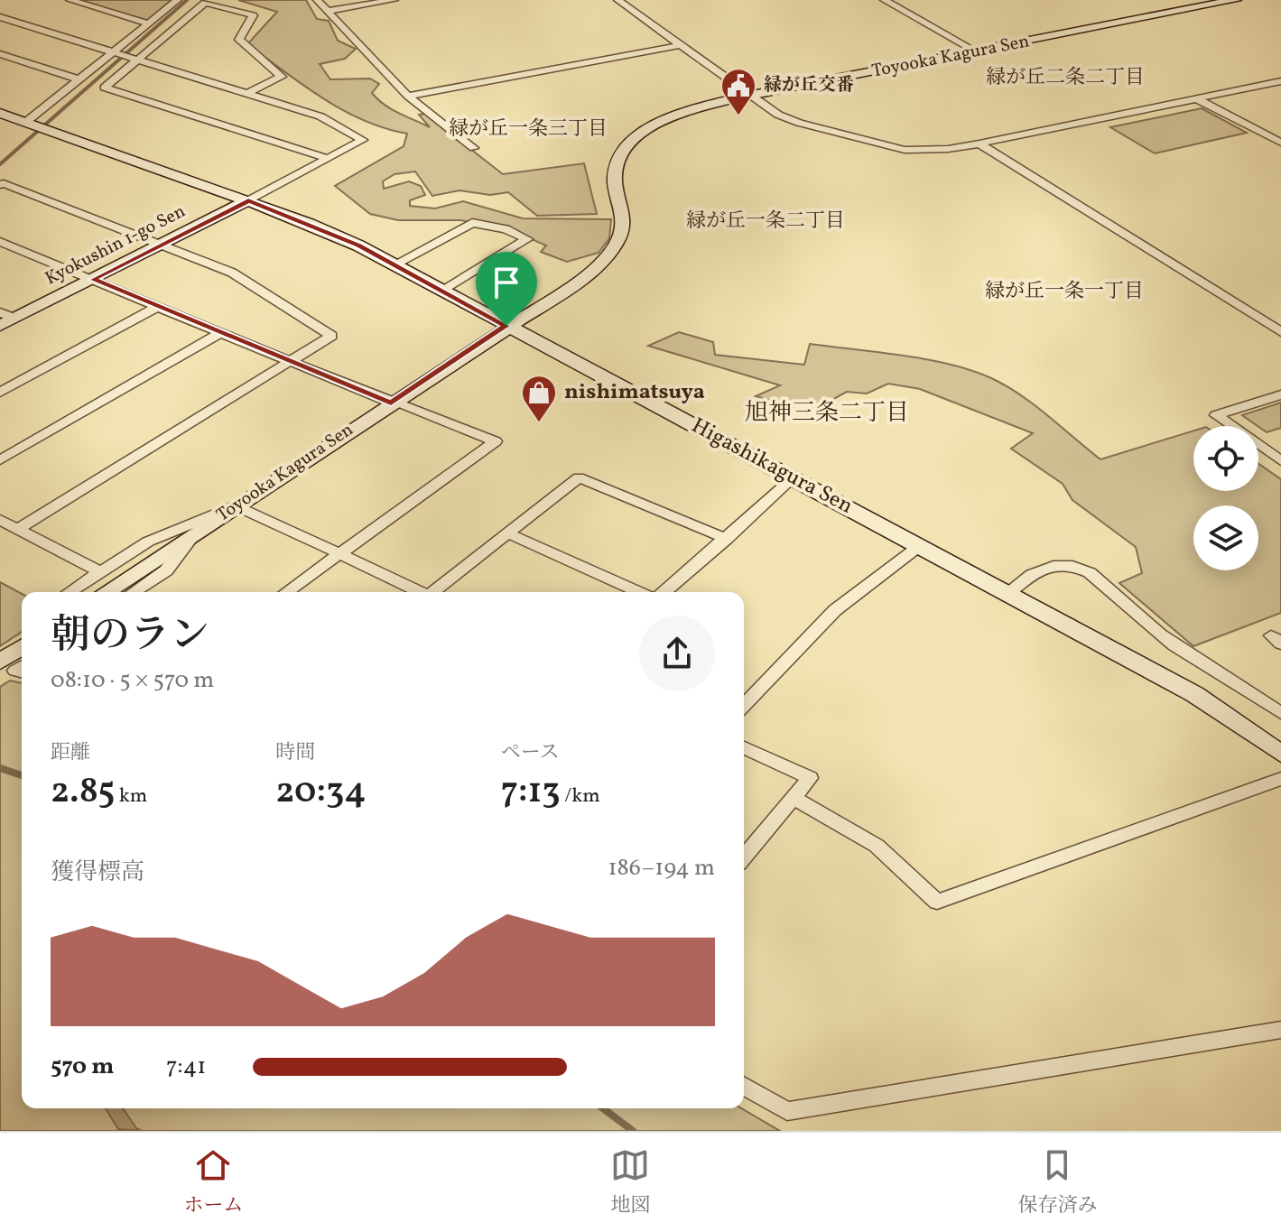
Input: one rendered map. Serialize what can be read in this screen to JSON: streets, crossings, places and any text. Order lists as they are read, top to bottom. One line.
{"streets":{"street":["Toyooka Kagura Sen","Kyokushin 1-go Sen","Higashikagura Sen"]},"crossings":[["Toyooka Kagura Sen","Higashikagura Sen"],["Kyokushin 1-go Sen","Higashikagura Sen"]],"districts":["緑が丘二条二丁目","緑が丘一条三丁目","緑が丘一条二丁目","緑が丘一条一丁目","旭神三条二丁目"],"places":{"public building":["緑が丘交番"],"shop":["nishimatsuya"]},"page":{"heading":["朝のラン","08:10 · 5 × 570 m"],"stats":[["距離","2.85 km"],["時間","20:34"],["ペース","7:13 /km"]],"chart":["獲得標高","186–194 m"],"list":[{"name":"570 m","note":"7:41"}],"tabs":["ホーム","地図","保存済み"]}}
